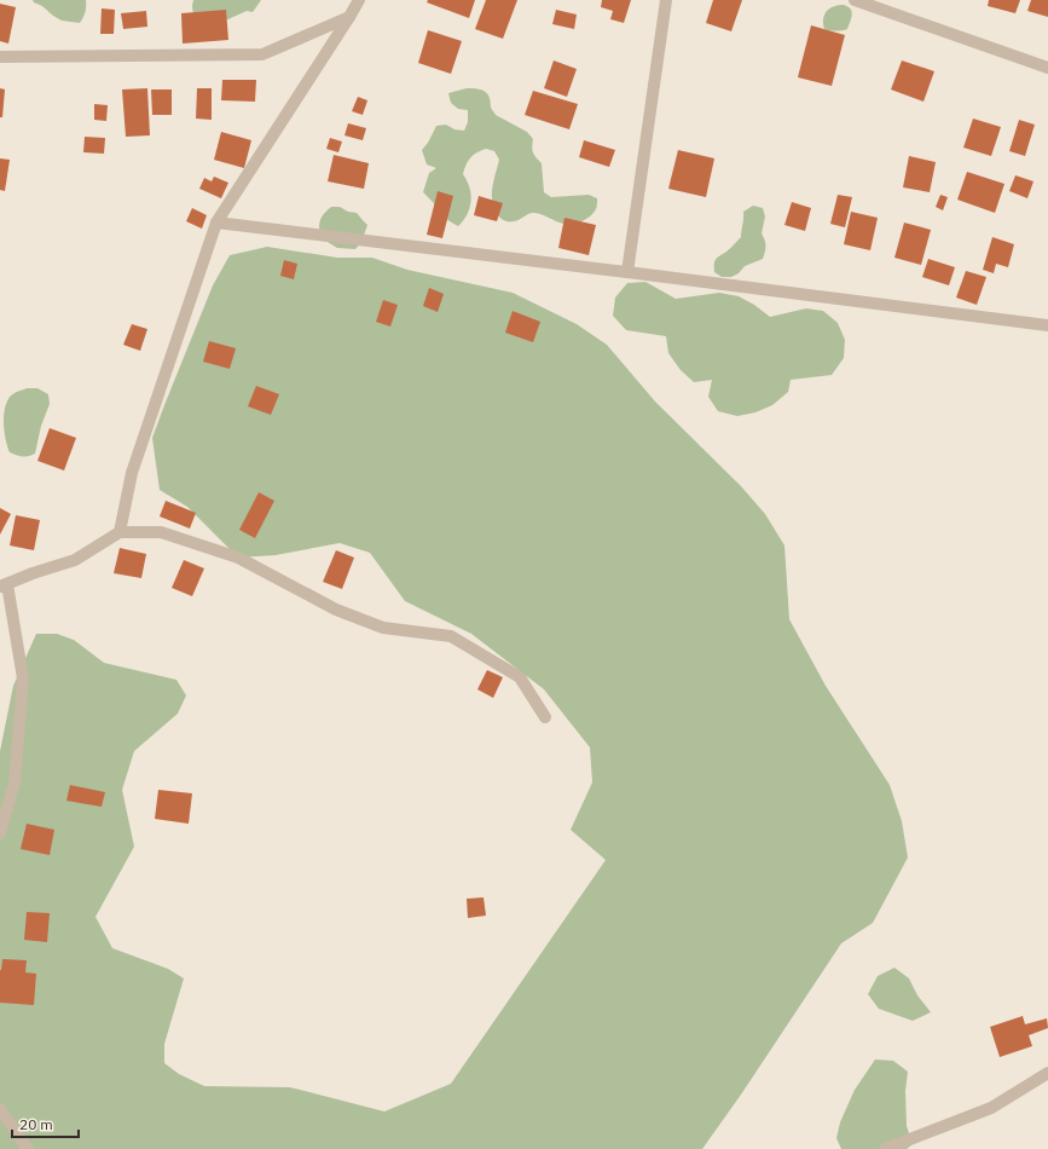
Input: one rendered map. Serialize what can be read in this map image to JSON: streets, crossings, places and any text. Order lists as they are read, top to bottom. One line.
{"scale_bar":"20 m"}
